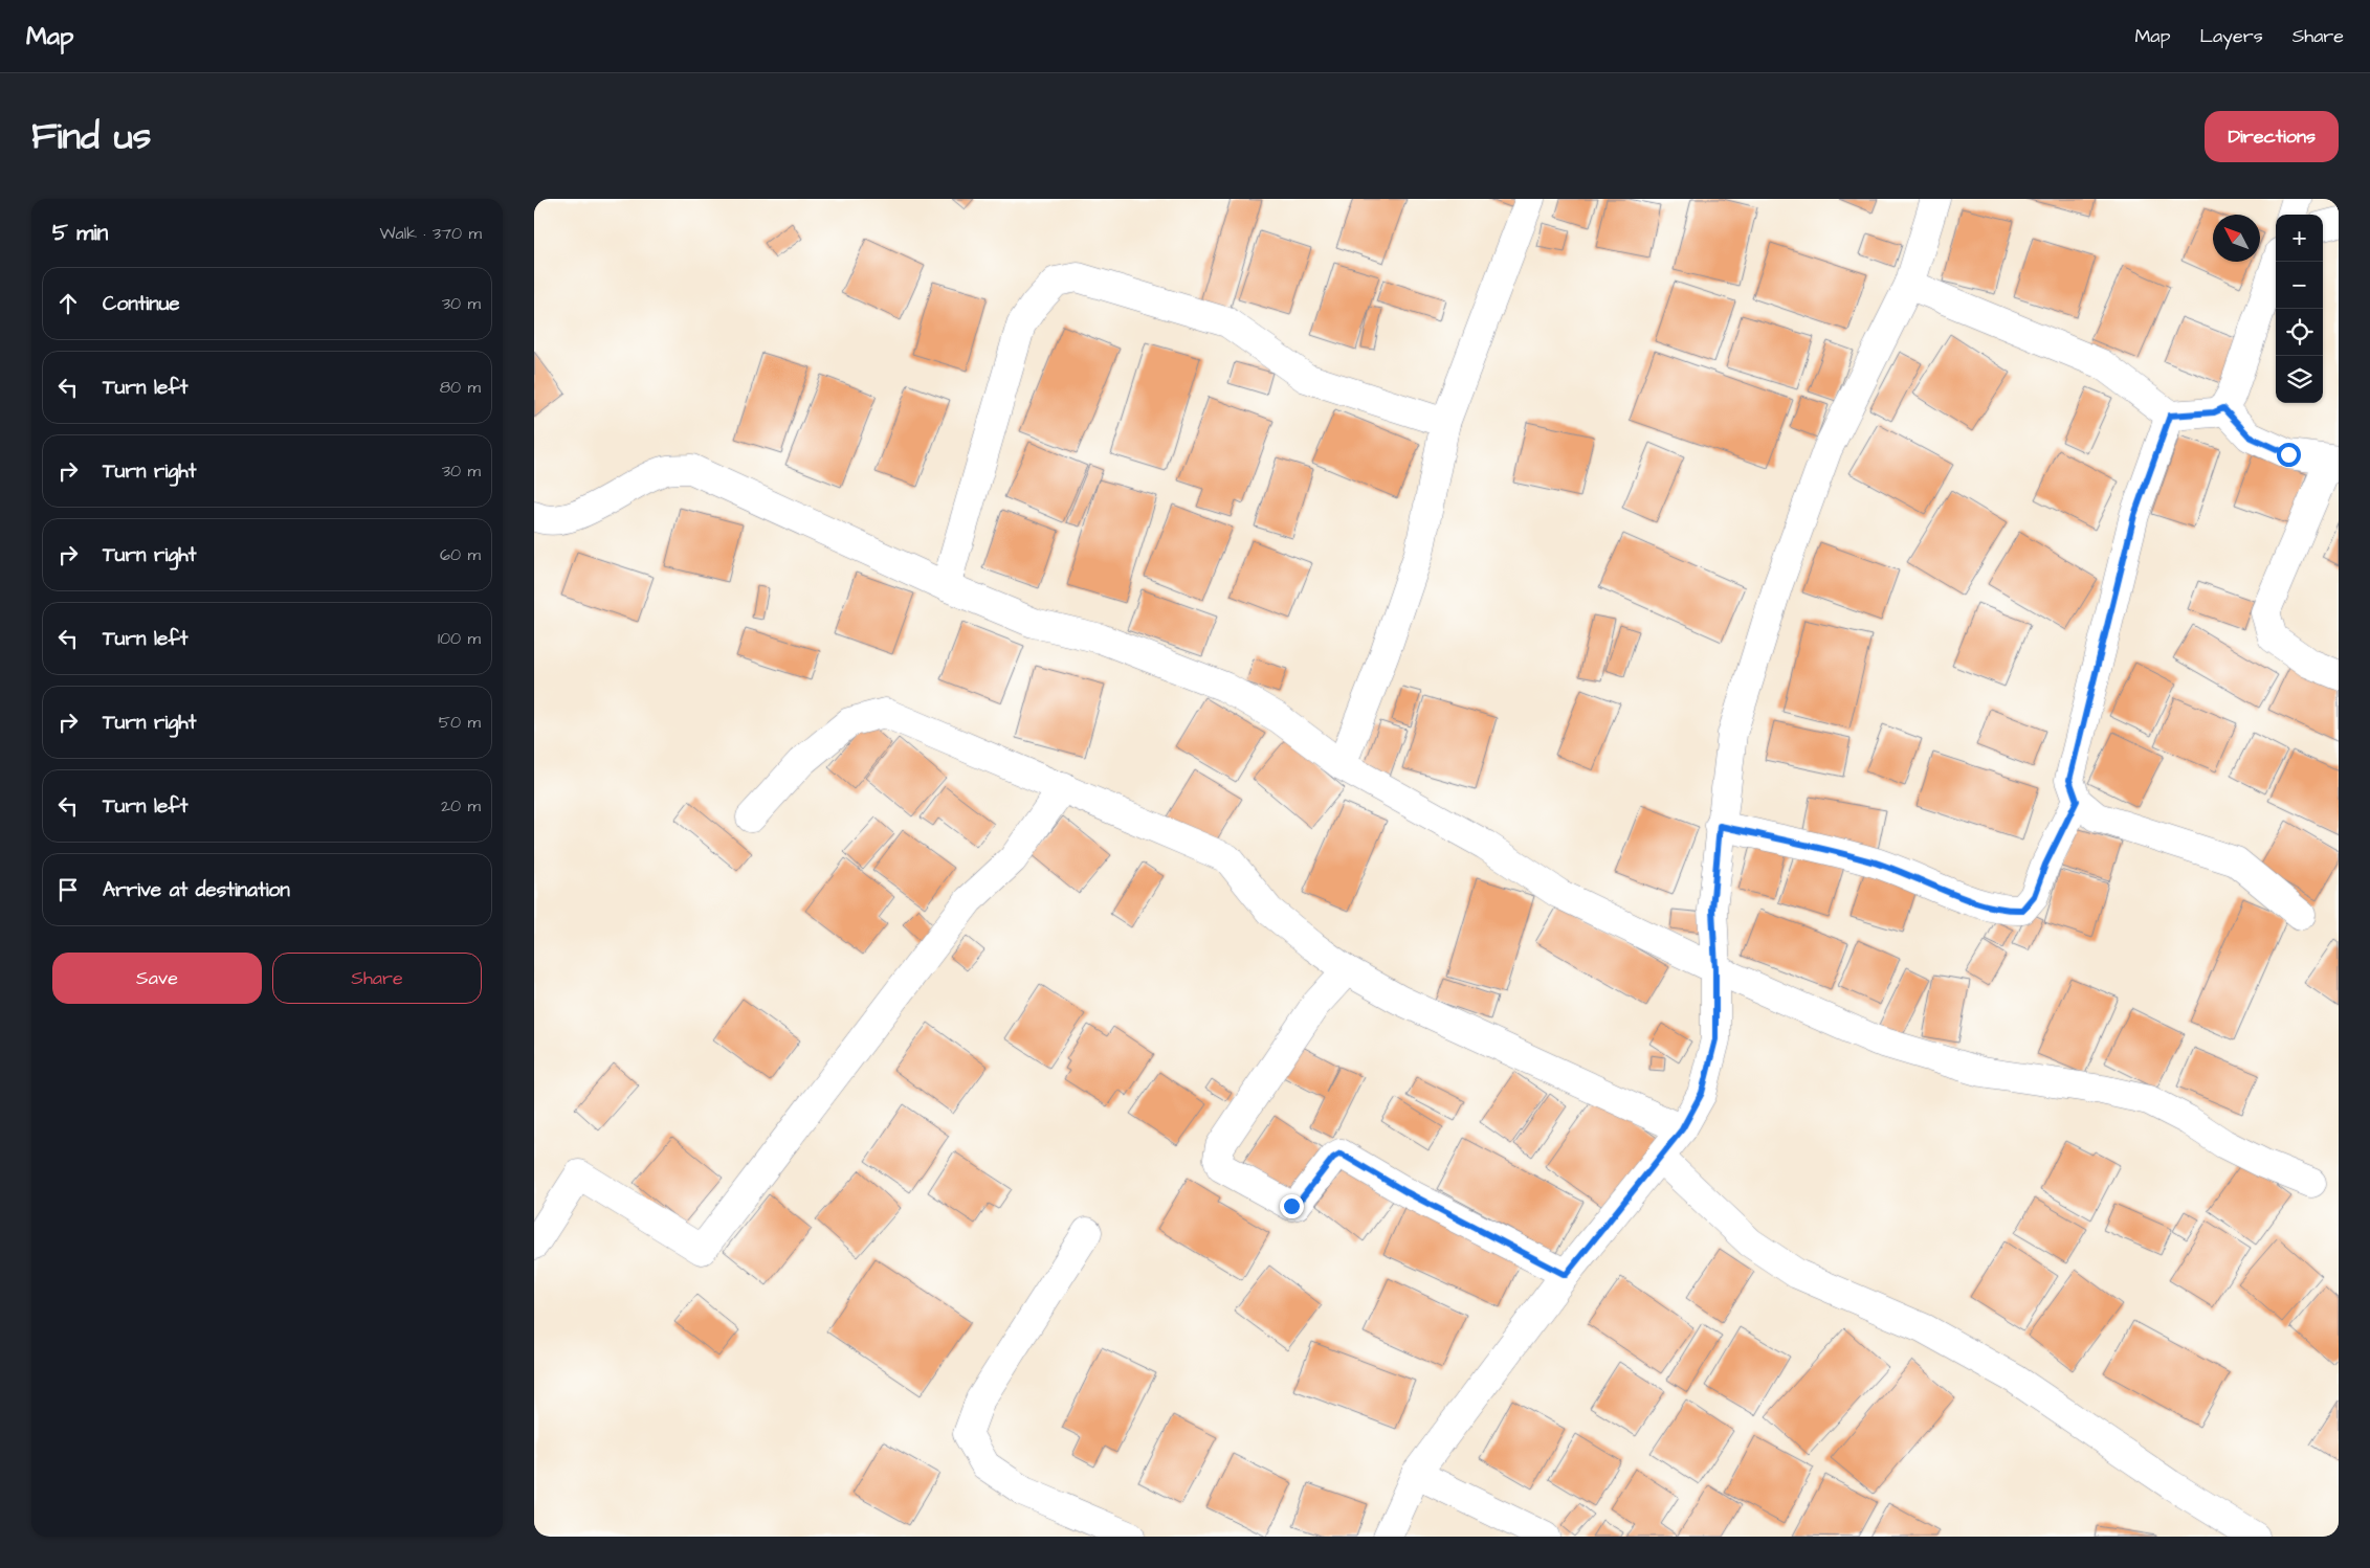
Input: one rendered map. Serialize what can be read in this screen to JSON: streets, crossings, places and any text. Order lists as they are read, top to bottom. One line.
{"north":"top left","page":{"header":"Map","nav":["Map","Layers","Share"],"title":"Find us","buttons":["Directions",["Save","Share"]],"heading":["5 min","Walk · 370 m"],"map_buttons":["+","−"],"list":[["Continue","30 m"],["Turn left","80 m"],["Turn right","30 m"],["Turn right","60 m"],["Turn left","100 m"],["Turn right","50 m"],["Turn left","20 m"],"Arrive at destination"]}}
